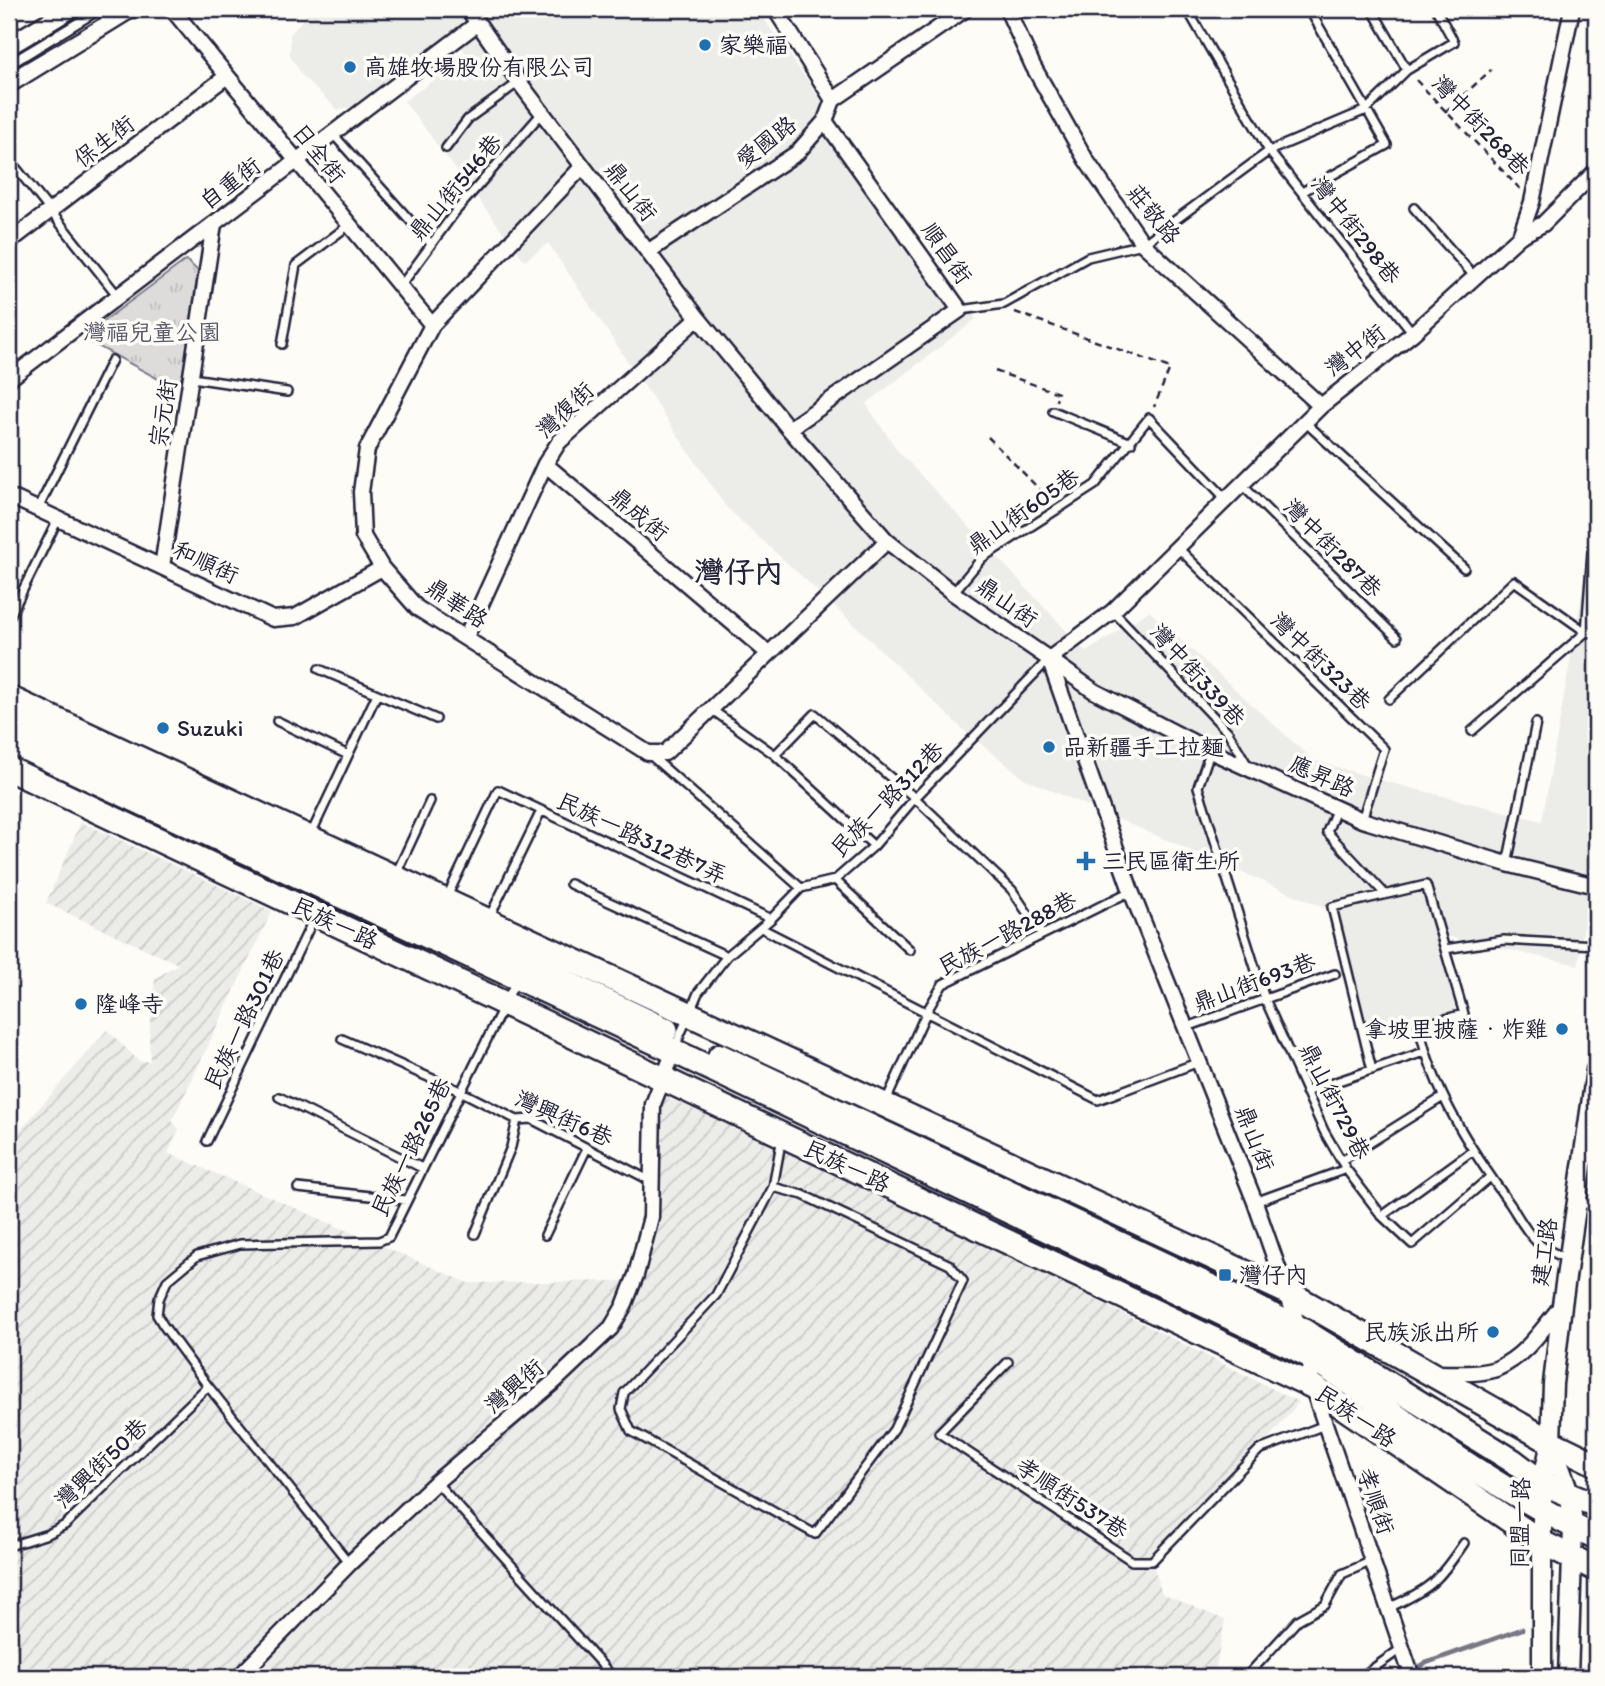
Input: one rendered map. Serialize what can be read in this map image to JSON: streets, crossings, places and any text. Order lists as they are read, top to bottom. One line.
{"streets":{"main road":["民族一路"],"street":["保生街","愛國路","日全街","自重街","鼎山街","莊敬路","順昌街","灣中街","灣復街","宗元街","鼎成街","和順街","鼎華路","應昇路","建工路","灣興街","孝順街","同盟一路"],"lane":["鼎山街546巷","灣中街298巷","鼎山街605巷","灣中街287巷","灣中街323巷","灣中街339巷","民族一路312巷","民族一路312巷7弄","民族一路288巷","鼎山街693巷","民族一路301巷","鼎山街729巷","灣興街6巷","民族一路265巷","灣興街50巷","孝順街537巷"],"path":["灣中街268巷"]},"crossings":[["灣中街268巷","灣中街"],["保生街","日全街"],["愛國路","鼎山街"],["愛國路","順昌街"],["日全街","自重街"],["日全街","鼎山街546巷"],["日全街","鼎華路"],["自重街","鼎山街"],["自重街","宗元街"],["鼎山街546巷","鼎山街"],["鼎山街","順昌街"],["鼎山街","灣中街"],["鼎山街","灣復街"],["鼎山街","鼎山街605巷"],["鼎山街","鼎華路"],["鼎山街","應昇路"],["鼎山街","民族一路312巷"],["鼎山街","民族一路"],["鼎山街","民族一路288巷"],["鼎山街","鼎山街693巷"],["鼎山街","孝順街"],["莊敬路","灣中街"],["灣中街298巷","灣中街"],["灣中街","灣中街287巷"],["灣中街","灣中街323巷"],["灣中街","灣中街339巷"],["灣中街","應昇路"],["灣中街","民族一路312巷"],["灣復街","鼎成街"],["灣復街","鼎華路"],["宗元街","和順街"],["和順街","鼎華路"],["灣中街323巷","應昇路"],["灣中街339巷","應昇路"],["應昇路","民族一路312巷"],["應昇路","鼎山街729巷"],["民族一路312巷7弄","民族一路"],["民族一路","民族一路288巷"],["民族一路","民族一路301巷"],["民族一路","民族一路265巷"],["民族一路","建工路"],["民族一路","灣興街"],["民族一路","孝順街"],["民族一路","同盟一路"],["鼎山街693巷","鼎山街729巷"],["灣興街6巷","民族一路265巷"],["灣興街6巷","灣興街"],["民族一路265巷","灣興街50巷"],["建工路","同盟一路"],["孝順街537巷","孝順街"]],"districts":["灣仔內"],"parks":["灣福兒童公園"],"places":{"other":["家樂福","高雄牧場股份有限公司","Suzuki","品新疆手工拉麵","隆峰寺","拿坡里披薩‧炸雞","民族派出所"],"health":["三民區衛生所"],"transit":["灣仔內"]}}
